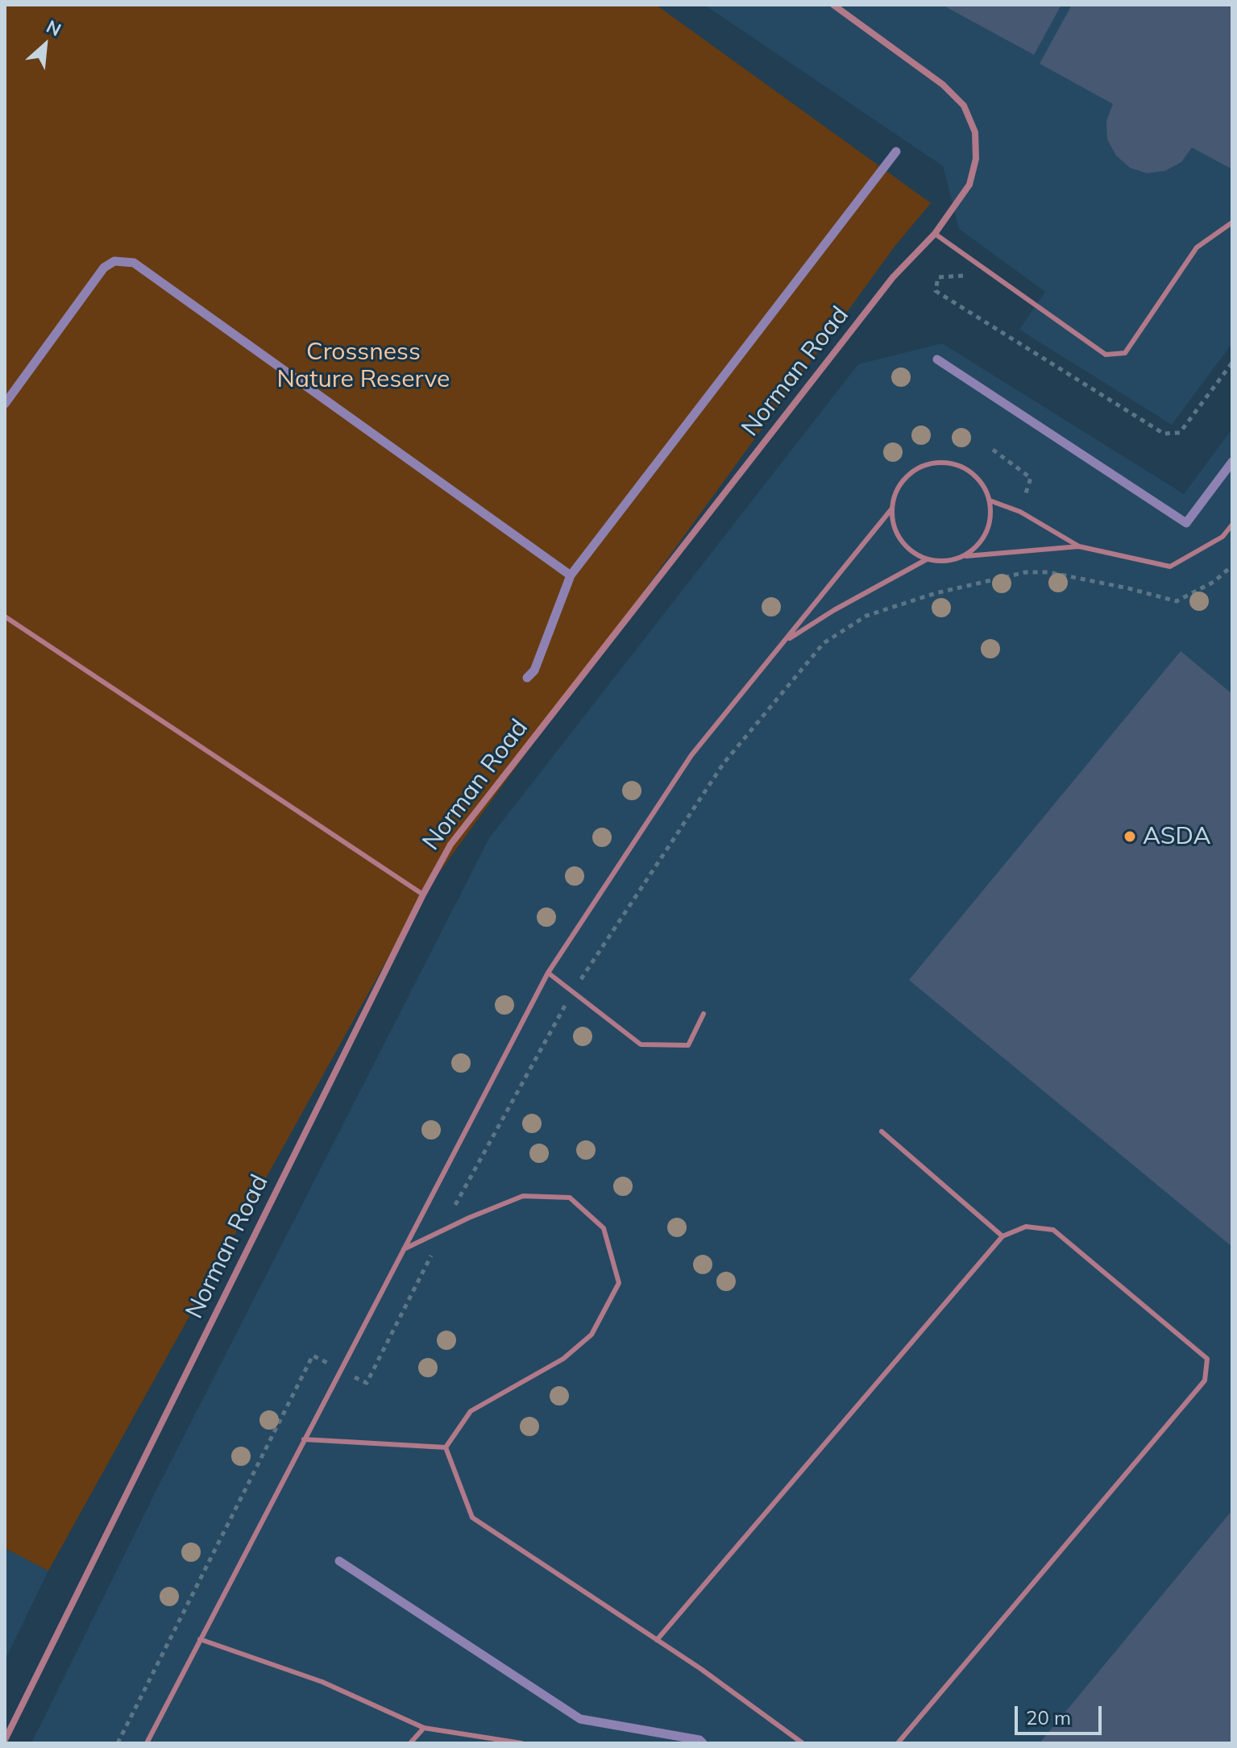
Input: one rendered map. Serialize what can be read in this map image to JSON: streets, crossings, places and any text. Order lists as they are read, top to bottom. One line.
{"streets":{"street":["Norman Road"]},"parks":["Crossness Nature Reserve"],"places":["ASDA"],"scale_bar":"20 m","north":"top right"}
